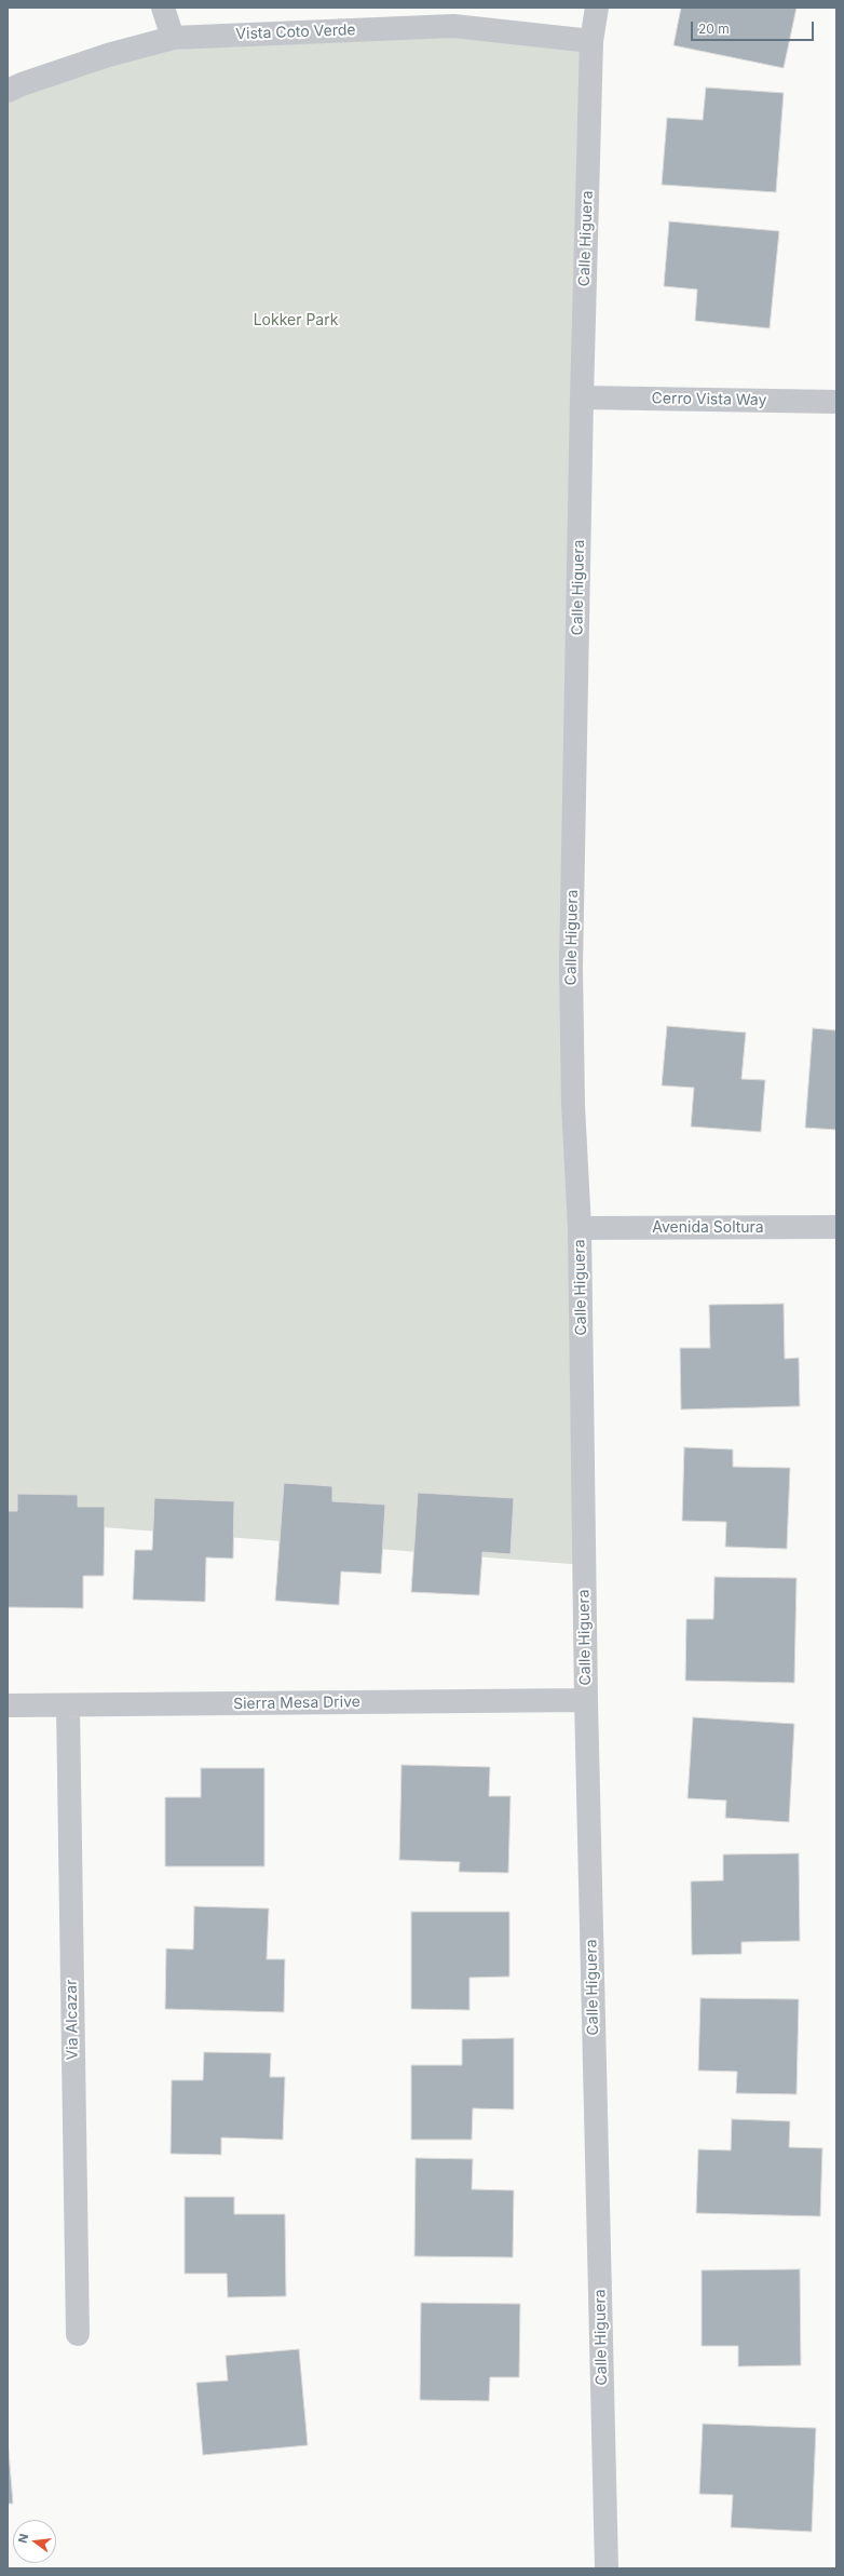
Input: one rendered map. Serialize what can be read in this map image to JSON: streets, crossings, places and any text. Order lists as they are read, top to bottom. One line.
{"streets":{"street":["Vista Coto Verde","Calle Higuera","Cerro Vista Way","Avenida Soltura","Sierra Mesa Drive","Via Alcazar"]},"crossings":[["Vista Coto Verde","Calle Higuera"],["Calle Higuera","Cerro Vista Way"],["Calle Higuera","Avenida Soltura"],["Calle Higuera","Sierra Mesa Drive"],["Sierra Mesa Drive","Via Alcazar"]],"parks":["Lokker Park"],"scale_bar":"20 m","north":"left"}
